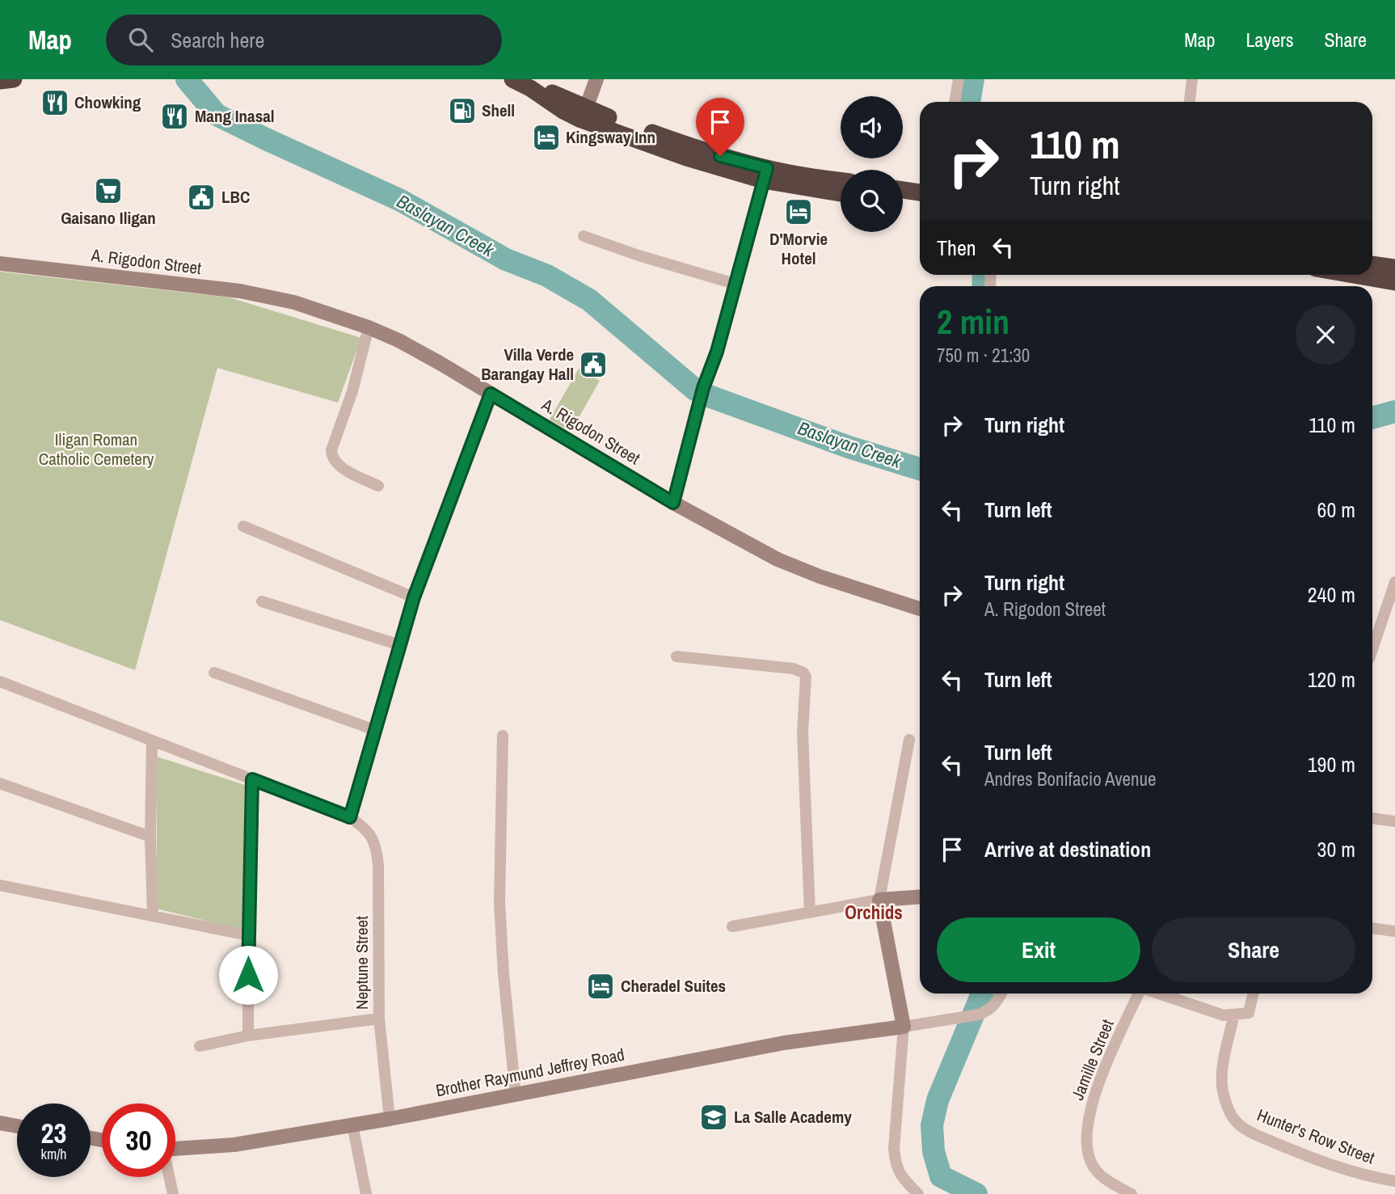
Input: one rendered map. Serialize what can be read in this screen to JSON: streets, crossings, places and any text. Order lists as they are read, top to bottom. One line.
{"streets":{"street":["A. Rigodon Street","Neptune Street","Jamille Street","Brother Raymund Jeffrey Road","Hunter's Row Street"]},"crossings":[["Neptune Street","Brother Raymund Jeffrey Road"]],"districts":["Orchids"],"water":["Baslayan Creek"],"parks":["Iligan Roman Catholic Cemetery"],"places":{"restaurant":["Chowking","Mang Inasal"],"fuel station":["Shell"],"hotel":["Kingsway Inn","D'Morvie Hotel","Cheradel Suites"],"supermarket":["Gaisano Iligan"],"public building":["LBC","Villa Verde Barangay Hall"],"school or university":["La Salle Academy"]},"page":{"header":"Map","search":"Search here","nav":["Map","Layers","Share"],"turn":["110 m","Turn right"],"then":"Then","heading":["2 min","750 m · 21:30"],"list":[{"name":"Turn right","value":"110 m"},{"name":"Turn left","value":"60 m"},{"name":"Turn right","note":"A. Rigodon Street","value":"240 m"},{"name":"Turn left","value":"120 m"},{"name":"Turn left","note":"Andres Bonifacio Avenue","value":"190 m"},{"name":"Arrive at destination","value":"30 m"}],"buttons":["Exit","Share"],"speed":"23 km/h","limit":"30"}}
